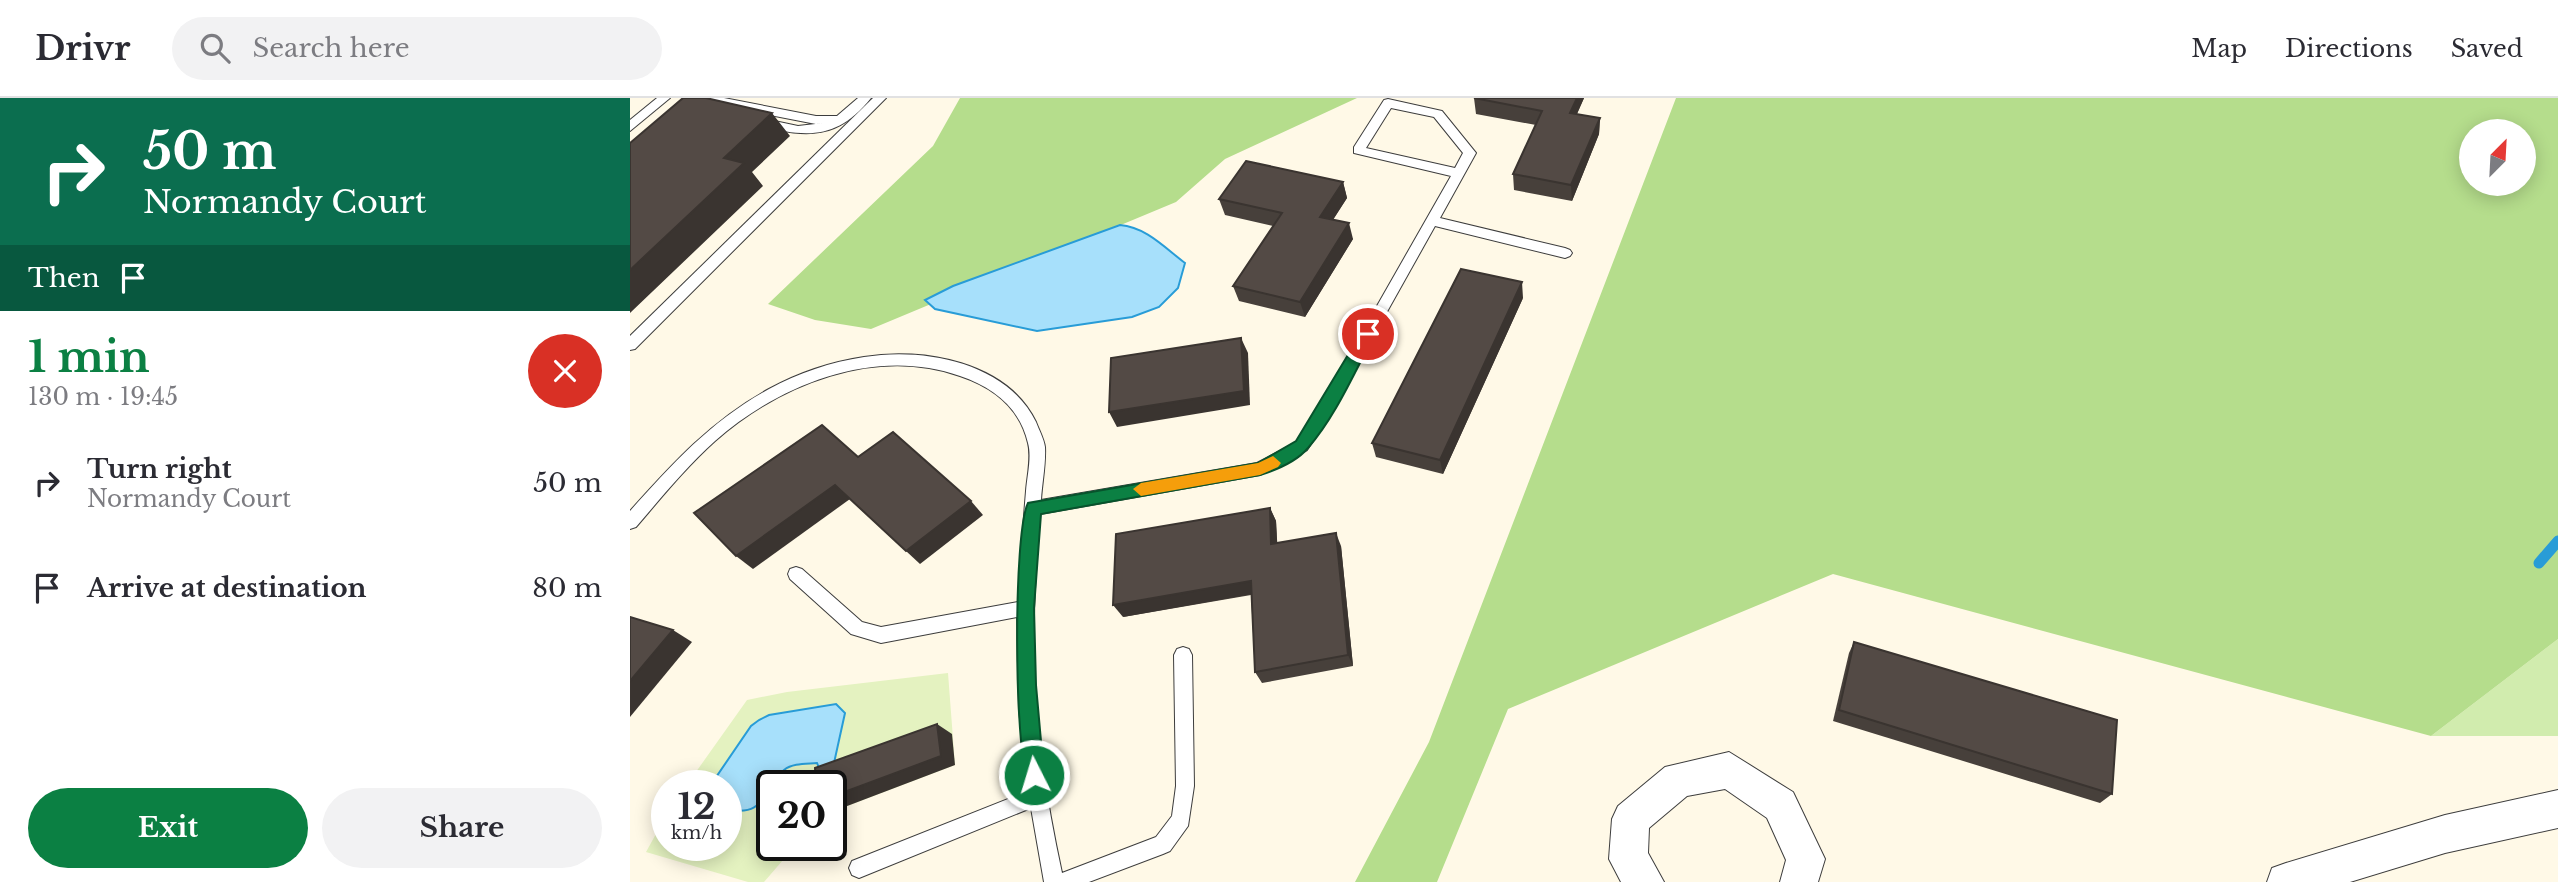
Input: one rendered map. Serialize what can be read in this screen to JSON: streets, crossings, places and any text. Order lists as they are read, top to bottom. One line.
{"north":"top right","page":{"header":"Drivr","search":"Search here","nav":["Map","Directions","Saved"],"turn":["50 m","Normandy Court"],"then":"Then","heading":["1 min","130 m · 19:45"],"list":[{"name":"Turn right","note":"Normandy Court","value":"50 m"},{"name":"Arrive at destination","value":"80 m"}],"speed":"12 km/h","limit":"20","buttons":["Exit","Share"]}}
